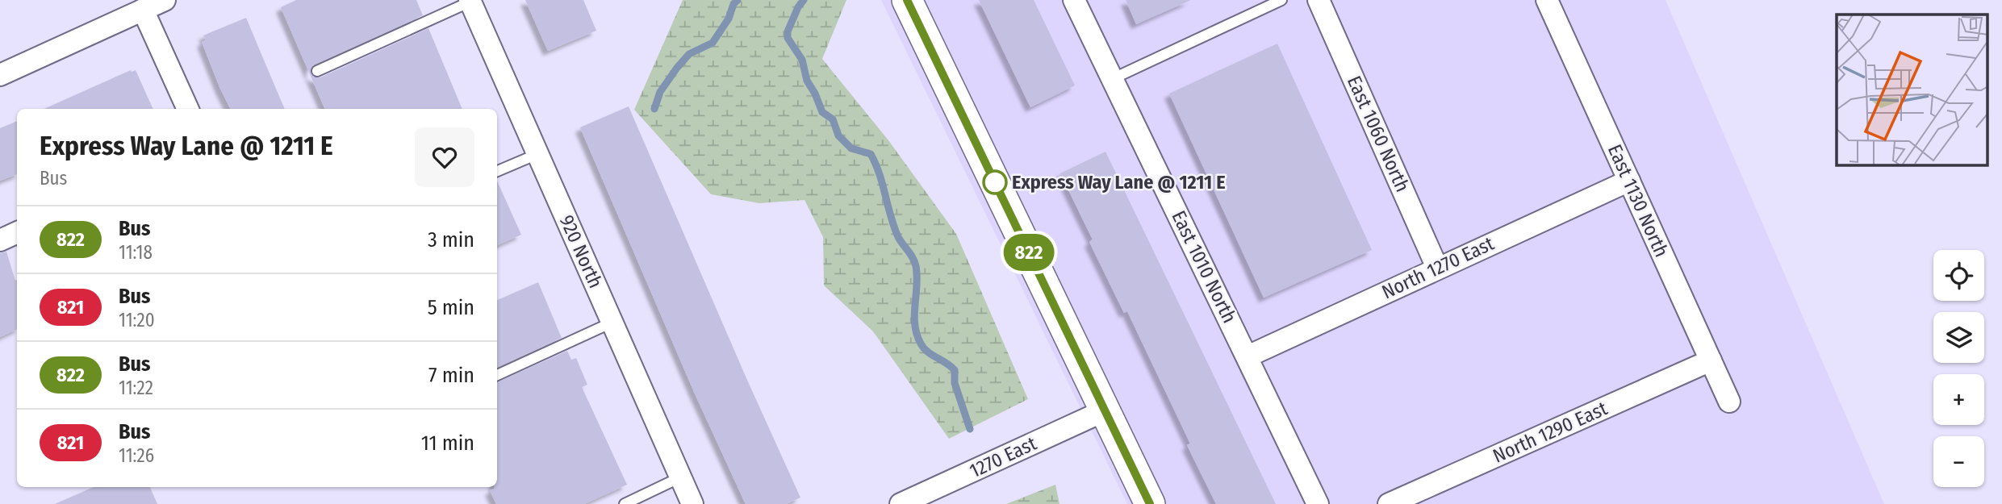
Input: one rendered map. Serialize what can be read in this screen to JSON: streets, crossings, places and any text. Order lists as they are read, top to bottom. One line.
{"streets":{"street":["East 1060 North","East 1130 North","920 North","East 1010 North","North 1270 East","North 1290 East","1270 East"]},"crossings":[["East 1060 North","North 1270 East"],["East 1130 North","North 1270 East"],["East 1130 North","North 1290 East"],["East 1010 North","North 1270 East"]],"places":["Express Way Lane @ 1211 E"],"lines":["bus line 822"],"page":{"on_map":"822","heading":["Express Way Lane @ 1211 E","Bus"],"list":[{"mark":"822","name":"Bus","note":"11:18","value":"3 min"},{"mark":"821","name":"Bus","note":"11:20","value":"5 min"},{"mark":"822","name":"Bus","note":"11:22","value":"7 min"},{"mark":"821","name":"Bus","note":"11:26","value":"11 min"}],"map_buttons":["+","−"]}}
